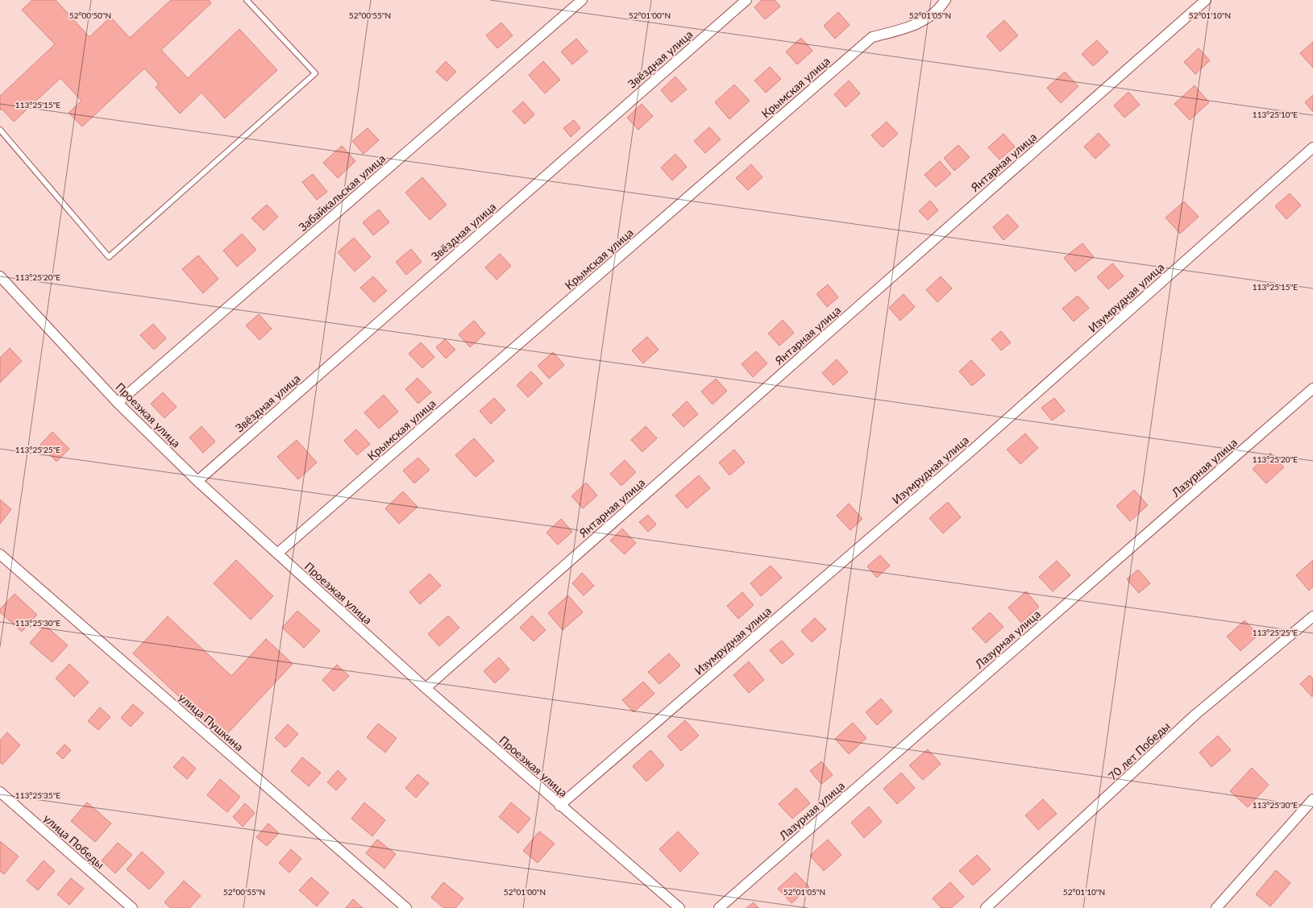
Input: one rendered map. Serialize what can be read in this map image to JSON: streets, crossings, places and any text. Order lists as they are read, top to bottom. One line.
{"streets":{"street":["Звёздная улица","Крымская улица","Янтарная улица","Забайкальская улица","Изумрудная улица","Проезжая улица","Лазурная улица","улица Пушкина","70 лет Победы","улица Победы"]},"crossings":[["Звёздная улица","Проезжая улица"],["Крымская улица","Проезжая улица"],["Янтарная улица","Проезжая улица"],["Забайкальская улица","Проезжая улица"],["Изумрудная улица","Проезжая улица"]],"coordinates":["52°00'50\"N","52°00'55\"N","52°01'00\"N","52°01'05\"N","52°01'10\"N","113°25'15\"E","113°25'10\"E","113°25'20\"E","113°25'25\"E","113°25'30\"E","113°25'35\"E"]}
